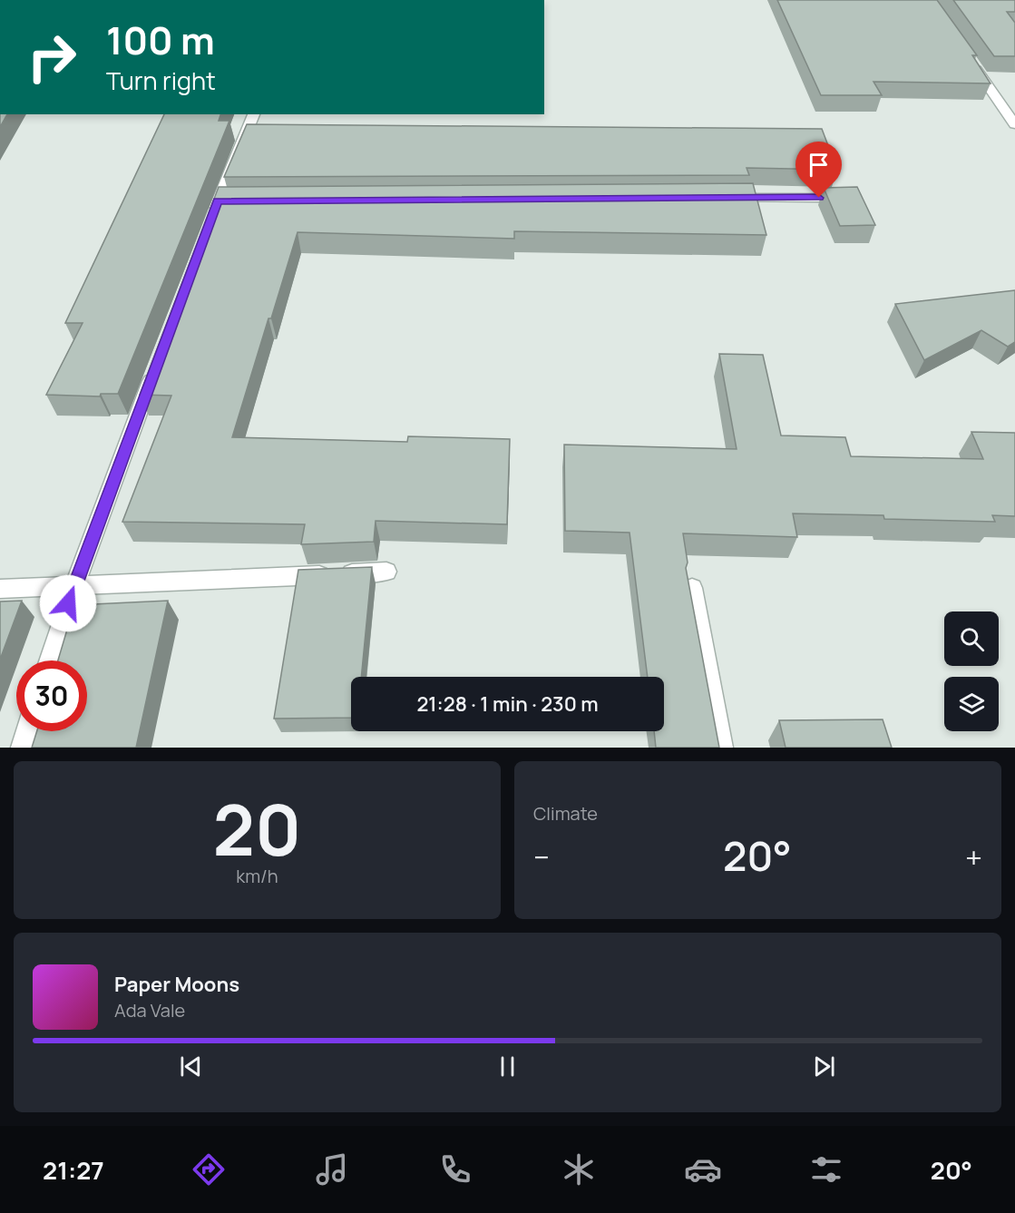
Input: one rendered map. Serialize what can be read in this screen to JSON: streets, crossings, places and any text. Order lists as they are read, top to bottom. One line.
{"page":{"turn":["100 m","Turn right"],"limit":"30","trip":"21:28 · 1 min · 230 m","tile":[["20","km/h"],"Climate"],"heat":["−","20°","+"],"song":["Paper Moons","Ada Vale"],"tabs":["21:27","20°"]}}
